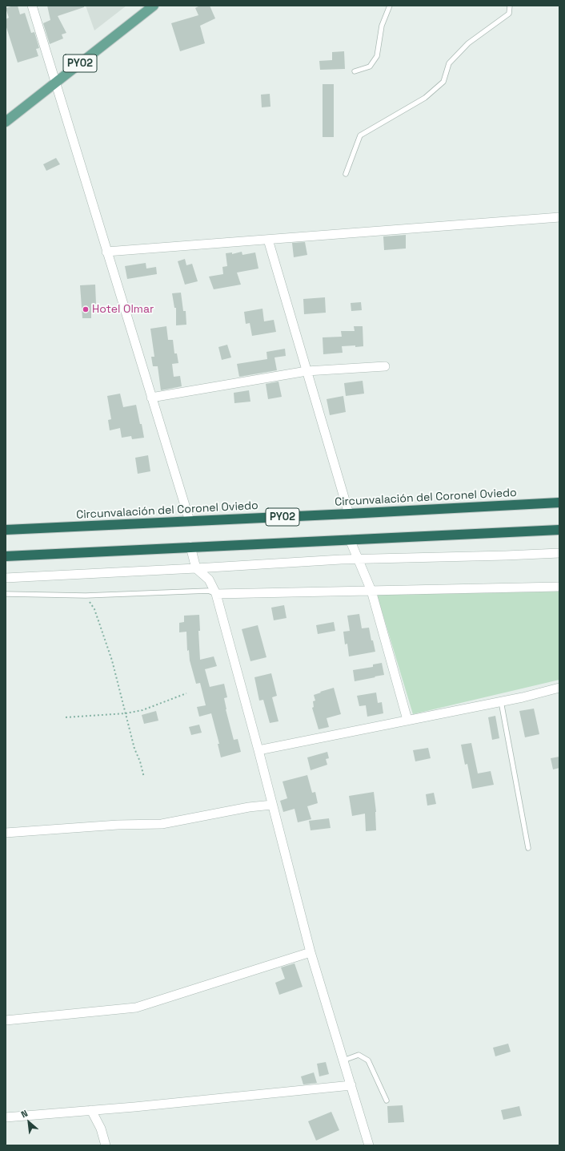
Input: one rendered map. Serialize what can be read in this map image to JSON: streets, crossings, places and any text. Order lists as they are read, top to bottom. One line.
{"streets":{"highway":["PY02","Circunvalación del Coronel Oviedo"]},"places":["Hotel Olmar"],"north":"top left"}
